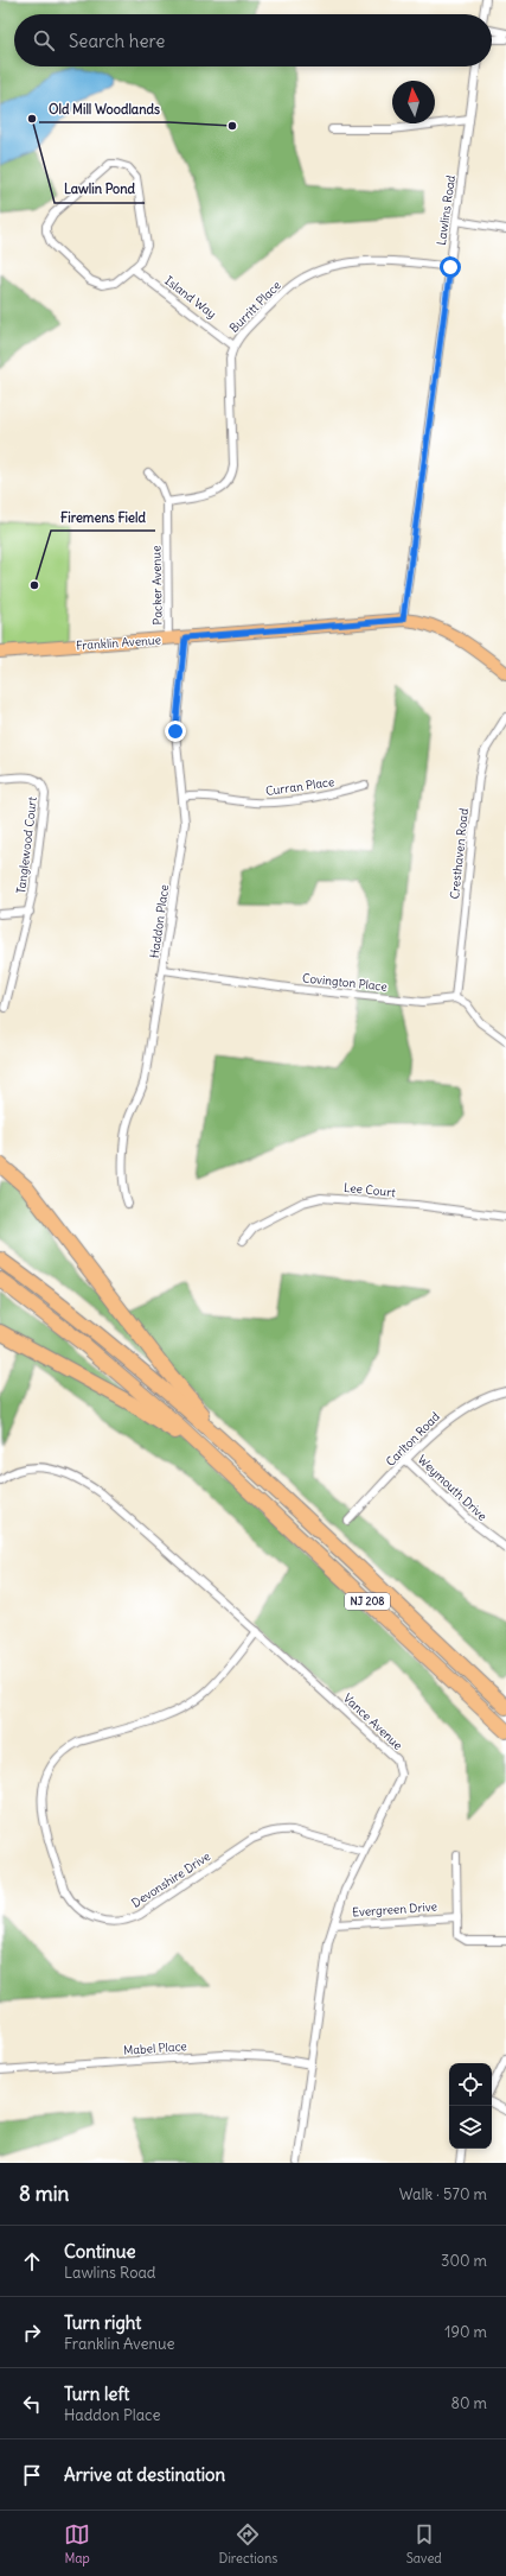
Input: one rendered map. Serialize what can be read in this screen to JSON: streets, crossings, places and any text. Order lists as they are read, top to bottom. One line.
{"streets":{"highway":["NJ 208"],"main road":["Franklin Avenue"],"street":["Lawlins Road","Island Way","Burritt Place","Packer Avenue","Curran Place","Tanglewood Court","Cresthaven Road","Haddon Place","Covington Place","Lee Court","Carlton Road","Weymouth Drive","Vance Avenue","Devonshire Drive","Evergreen Drive","Mabel Place"]},"crossings":[["Lawlins Road","Burritt Place"],["Lawlins Road","Franklin Avenue"],["Island Way","Burritt Place"],["Burritt Place","Packer Avenue"],["Packer Avenue","Franklin Avenue"],["Franklin Avenue","Haddon Place"],["Curran Place","Haddon Place"],["Cresthaven Road","Covington Place"],["Haddon Place","Covington Place"],["Carlton Road","Weymouth Drive"],["Vance Avenue","Devonshire Drive"],["Vance Avenue","Evergreen Drive"],["Vance Avenue","Mabel Place"]],"places":["Lawlin Pond","Old Mill Woodlands","Firemens Field"],"north":"top","page":{"search":"Search here","heading":["8 min","Walk · 570 m"],"list":[["Continue","Lawlins Road","300 m"],["Turn right","Franklin Avenue","190 m"],["Turn left","Haddon Place","80 m"],"Arrive at destination"],"nav":["Map","Directions","Saved"]}}
